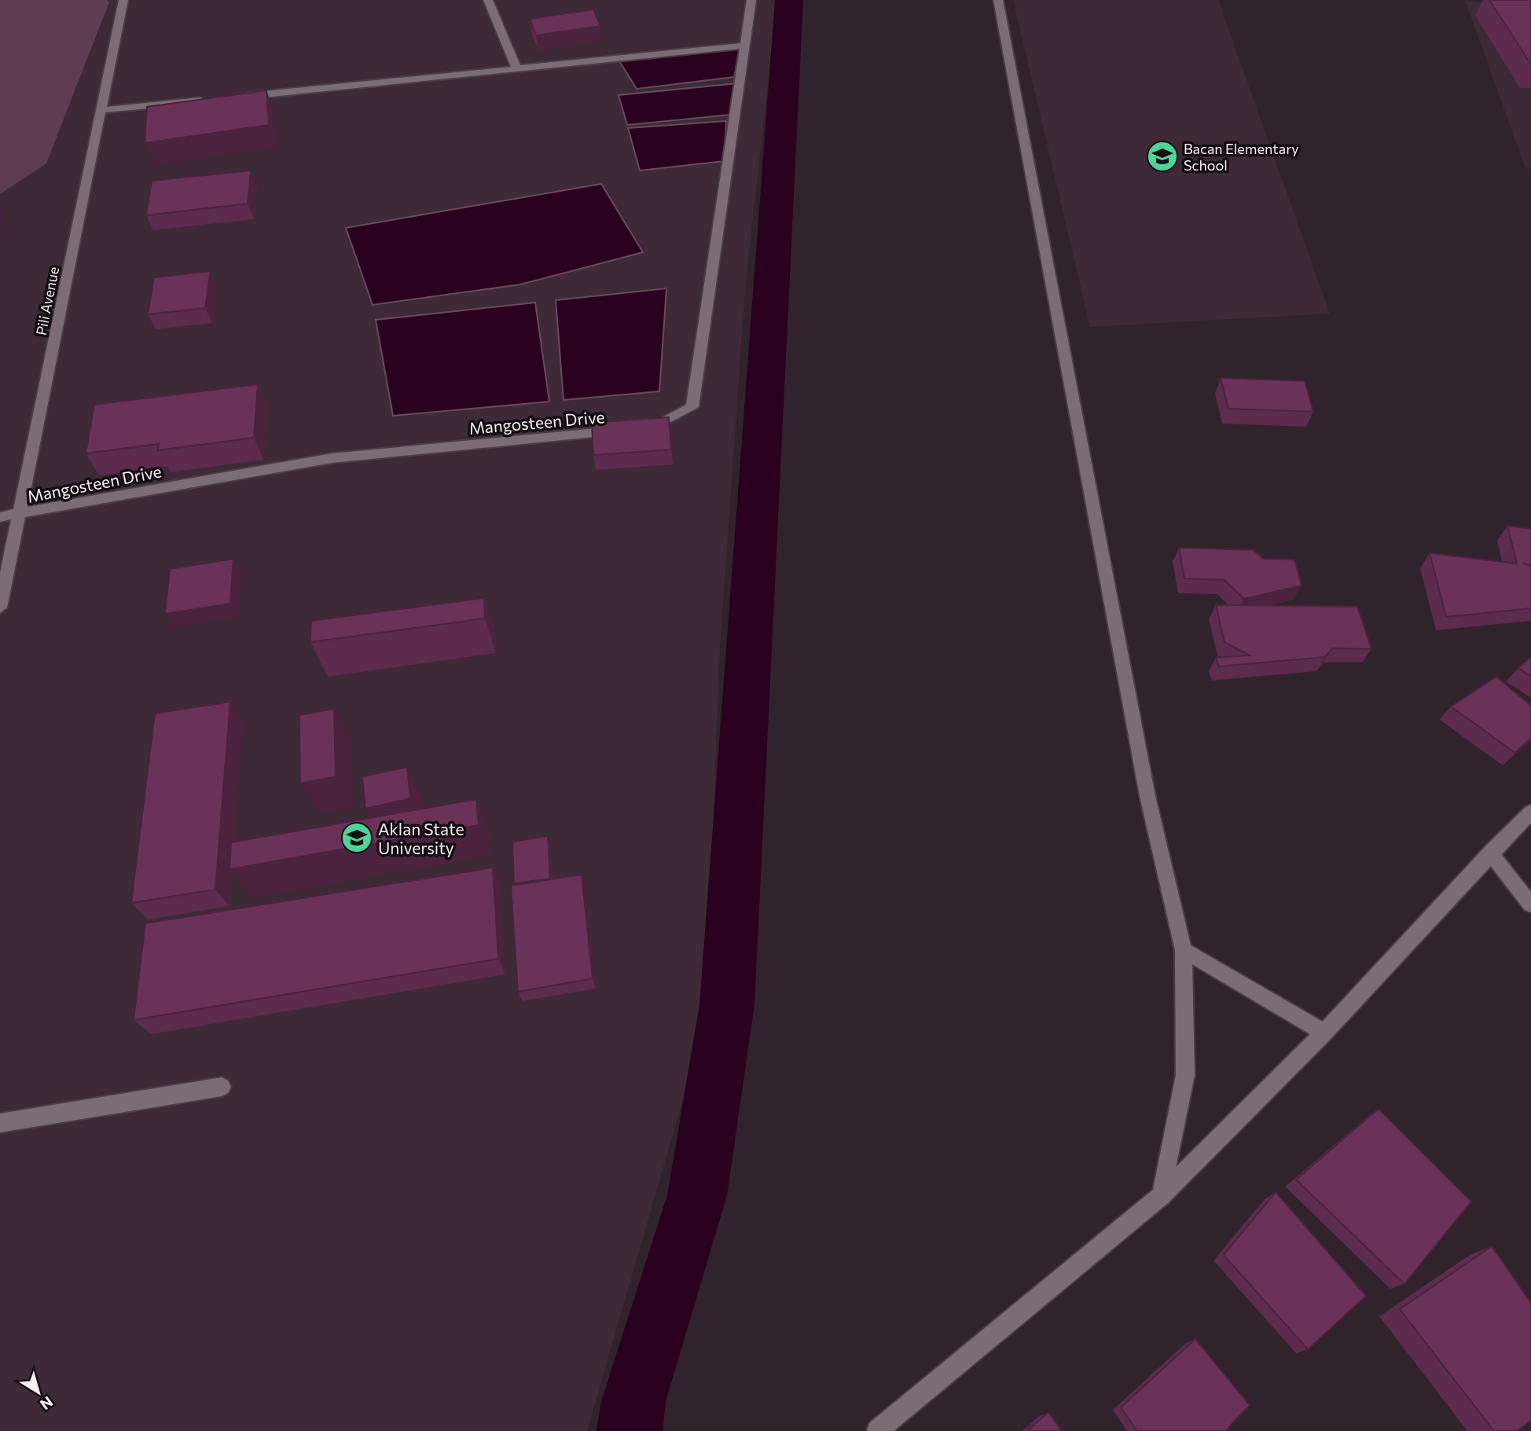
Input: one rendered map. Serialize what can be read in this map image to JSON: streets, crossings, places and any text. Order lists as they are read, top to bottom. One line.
{"streets":{"main road":["Pili Avenue"],"lane":["Mangosteen Drive"]},"crossings":[["Pili Avenue","Mangosteen Drive"]],"places":{"school or university":["Bacan Elementary School","Aklan State University"]},"north":"bottom right"}
